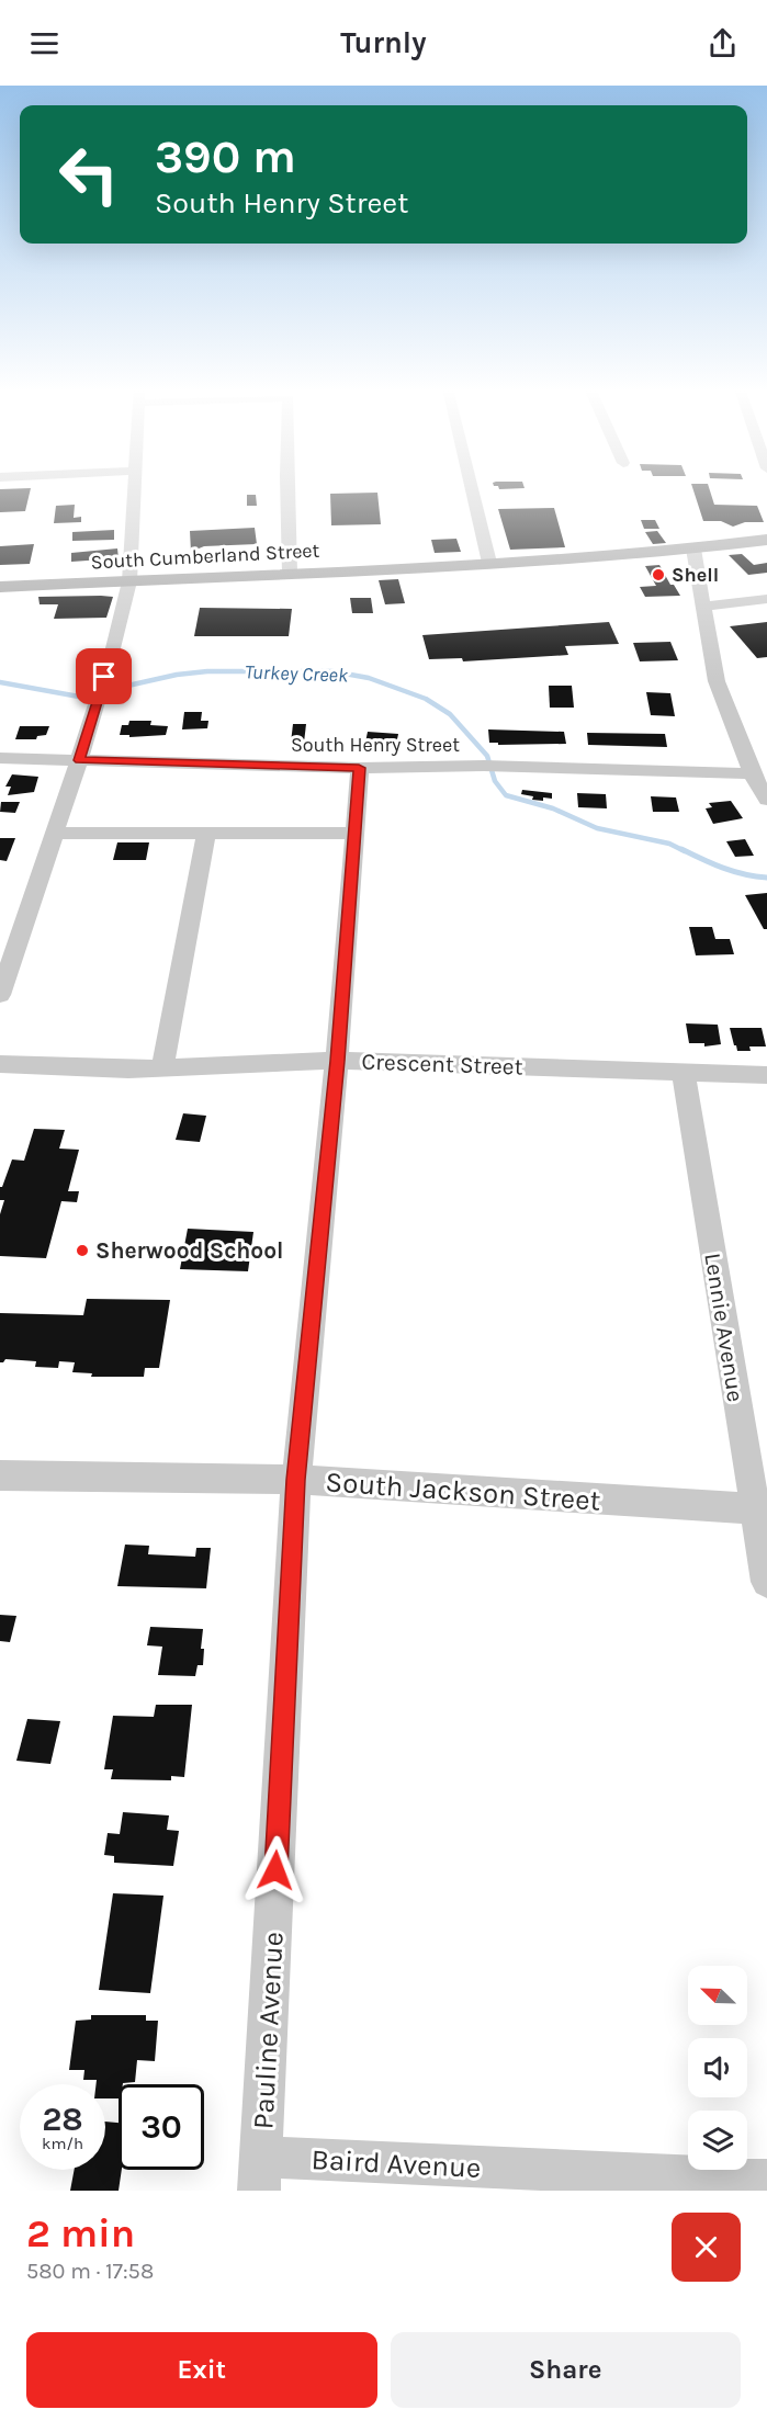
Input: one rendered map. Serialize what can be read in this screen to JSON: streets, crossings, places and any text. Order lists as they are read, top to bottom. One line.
{"streets":{"main road":["South Cumberland Street"],"street":["South Henry Street","Crescent Street","Lennie Avenue","South Jackson Street","Pauline Avenue","Baird Avenue"]},"crossings":[["South Henry Street","Pauline Avenue"],["Crescent Street","Lennie Avenue"],["Crescent Street","Pauline Avenue"],["Lennie Avenue","South Jackson Street"],["South Jackson Street","Pauline Avenue"],["Pauline Avenue","Baird Avenue"]],"water":["Turkey Creek"],"places":["Shell","Sherwood School"],"north":"top left","page":{"header":"Turnly","turn":["390 m","South Henry Street"],"speed":"28 km/h","limit":"30","heading":["2 min","580 m · 17:58"],"buttons":["Exit","Share"]}}
